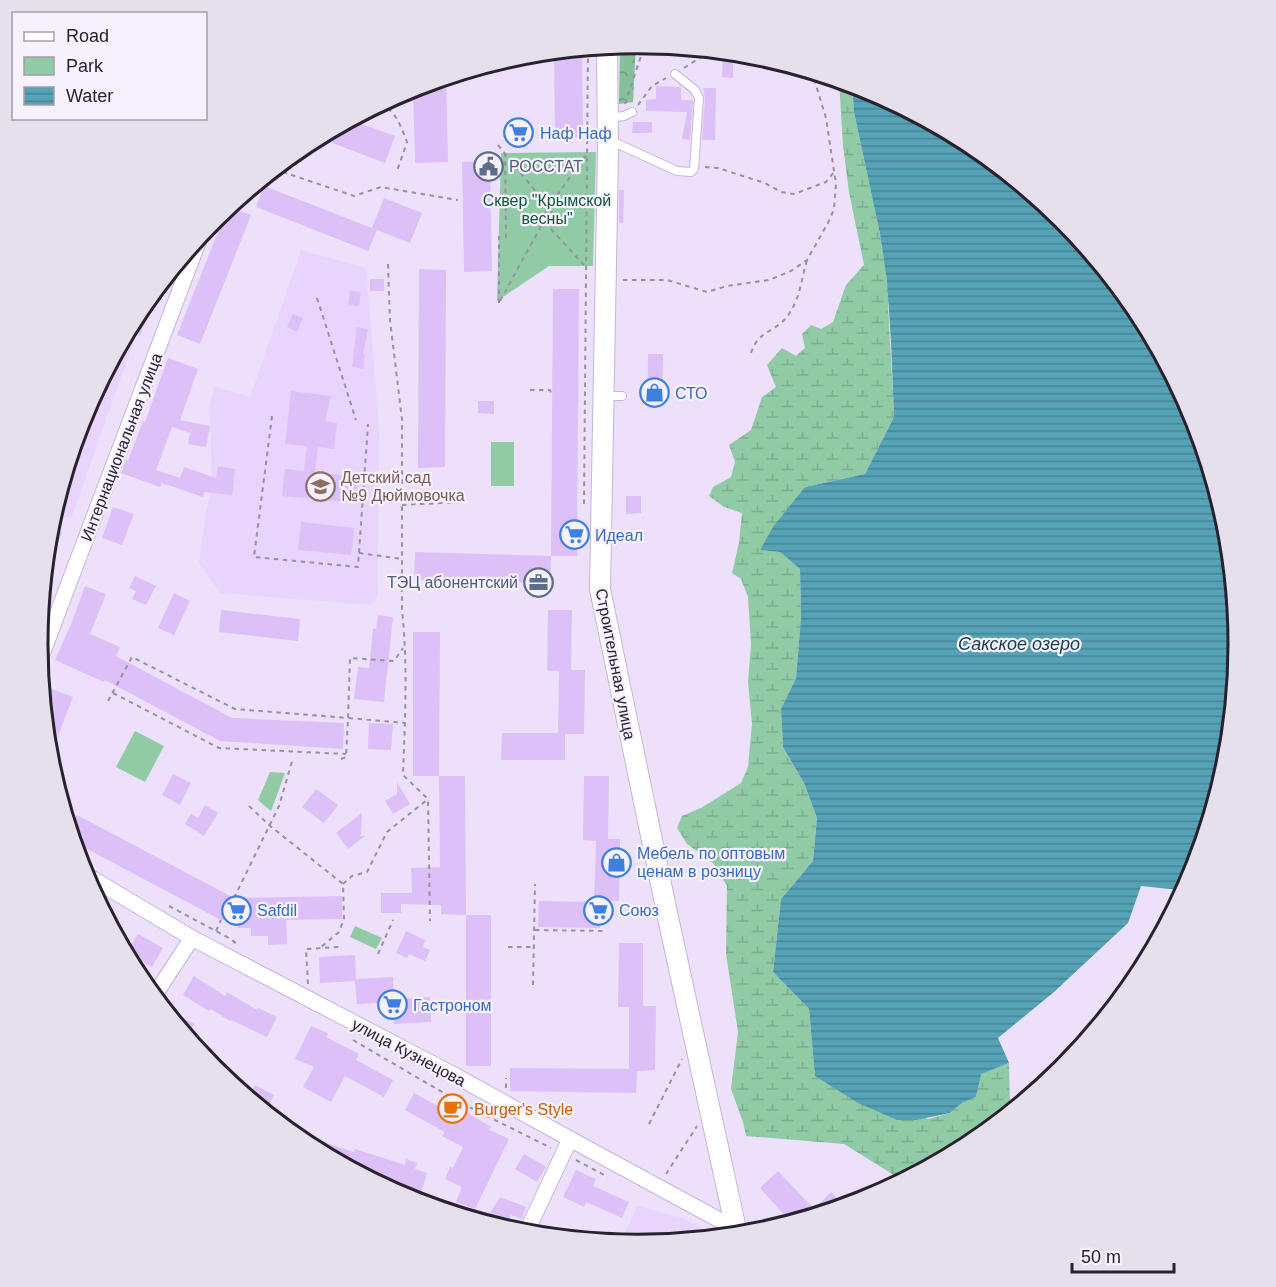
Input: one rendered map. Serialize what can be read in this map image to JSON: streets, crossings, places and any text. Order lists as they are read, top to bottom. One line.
{"streets":{"street":["Интернациональная улица","Строительная улица","улица Кузнецова"]},"water":["Сакское озеро"],"parks":["Сквер \"Крымской весны\""],"places":{"supermarket":["Наф Наф","Идеал","Safdil","Союз","Гастроном"],"public building":["РОССТАТ"],"shop":["СТО","Мебель по оптовым ценам в розницу"],"school or university":["Детский сад №9 Дюймовочка"],"office":["ТЭЦ абонентский"],"cafe":["Burger's Style"]},"legend":["Road","Park","Water"],"scale_bar":"50 m"}
